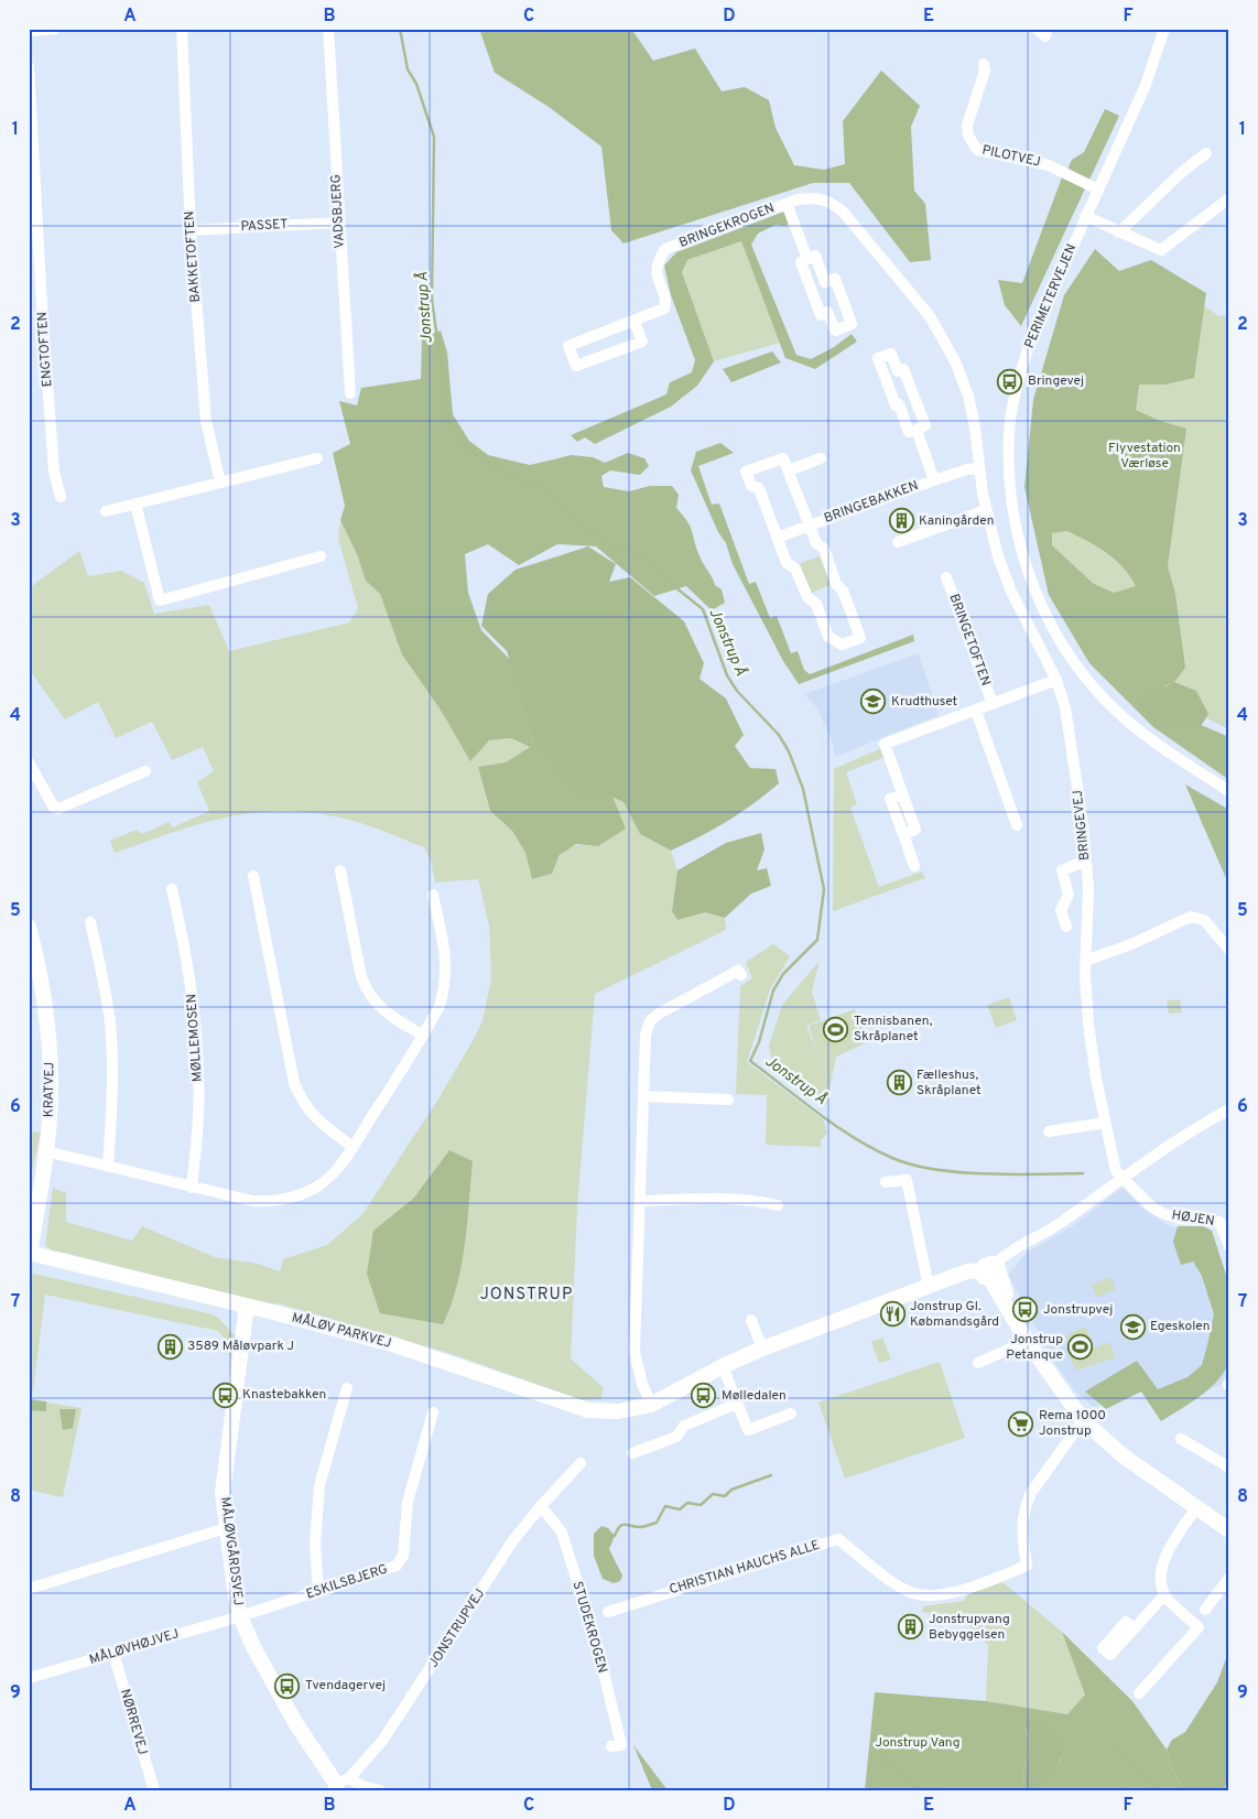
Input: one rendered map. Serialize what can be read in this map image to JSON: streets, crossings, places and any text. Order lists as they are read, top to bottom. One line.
{"streets":{"street":["PILOTVEJ","VADSBJERG","PASSET","BRINGEKROGEN","BAKKETOFTEN","PERIMETERVEJEN","ENGTOFTEN","BRINGEBAKKEN","BRINGETOFTEN","BRINGEVEJ","MØLLEMOSEN","KRATVEJ","HØJEN","MÅLØV PARKVEJ","MÅLØVGÅRDSVEJ","CHRISTIAN HAUCHS ALLE","ESKILSBJERG","STUDEKROGEN","JONSTRUPVEJ","MÅLØVHØJVEJ","NØRREVEJ"]},"crossings":[["PILOTVEJ","PERIMETERVEJEN"],["VADSBJERG","PASSET"],["PASSET","BAKKETOFTEN"],["BRINGEKROGEN","BRINGEVEJ"],["BRINGEBAKKEN","BRINGEVEJ"],["BRINGETOFTEN","BRINGEVEJ"],["BRINGEVEJ","HØJEN"],["KRATVEJ","MÅLØV PARKVEJ"],["MÅLØV PARKVEJ","MÅLØVGÅRDSVEJ"],["MÅLØVGÅRDSVEJ","ESKILSBJERG"],["MÅLØVGÅRDSVEJ","JONSTRUPVEJ"],["MÅLØVGÅRDSVEJ","MÅLØVHØJVEJ"],["ESKILSBJERG","MÅLØVHØJVEJ"],["STUDEKROGEN","JONSTRUPVEJ"],["MÅLØVHØJVEJ","NØRREVEJ"]],"districts":["JONSTRUP"],"water":["Jonstrup Å"],"parks":["Flyvestation Værløse","Jonstrup Vang"],"places":{"bus stop":["Bringevej","Jonstrupvej","Knastebakken","Mølledalen","Tvendagervej"],"building":["Kaningården","Fælleshus, Skråplanet","3589 Måløvpark J","Jonstrupvang Bebyggelsen"],"school or university":["Krudthuset","Egeskolen"],"sports":["Tennisbanen, Skråplanet","Jonstrup Petanque"],"restaurant":["Jonstrup Gl. Købmandsgård"],"supermarket":["Rema 1000 Jonstrup"]},"grid":{"columns":["A","B","C","D","E","F"],"rows":["1","2","3","4","5","6","7","8","9"]}}
